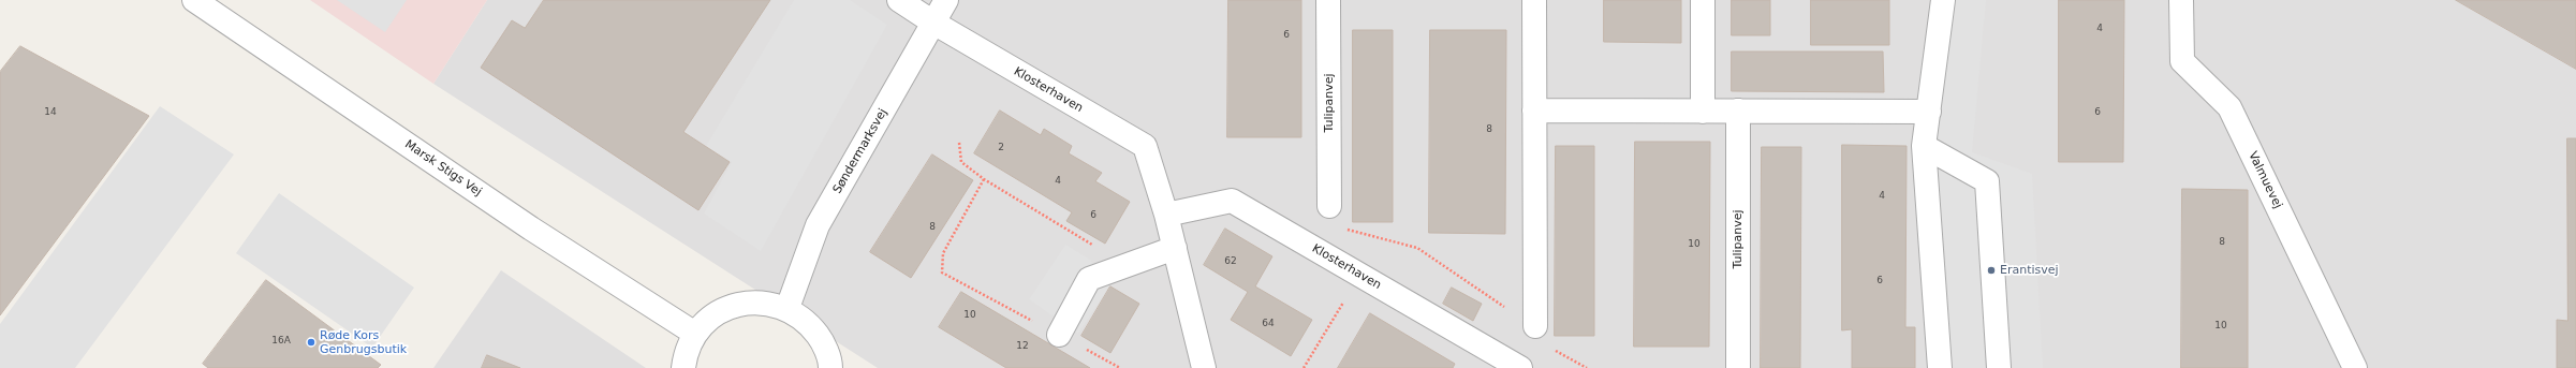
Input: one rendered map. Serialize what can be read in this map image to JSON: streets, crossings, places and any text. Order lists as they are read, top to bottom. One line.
{"streets":{"street":["Klosterhaven","Tulipanvej","Søndermarksvej","Marsk Stigs Vej","Valmuevej"]},"crossings":[["Klosterhaven","Søndermarksvej"]],"places":["Erantisvej","Røde Kors Genbrugsbutik"],"house_numbers":["4","6","14","6","8","2","4","4","6","8","8","10","62","6","10","64","10","16A","12"]}
